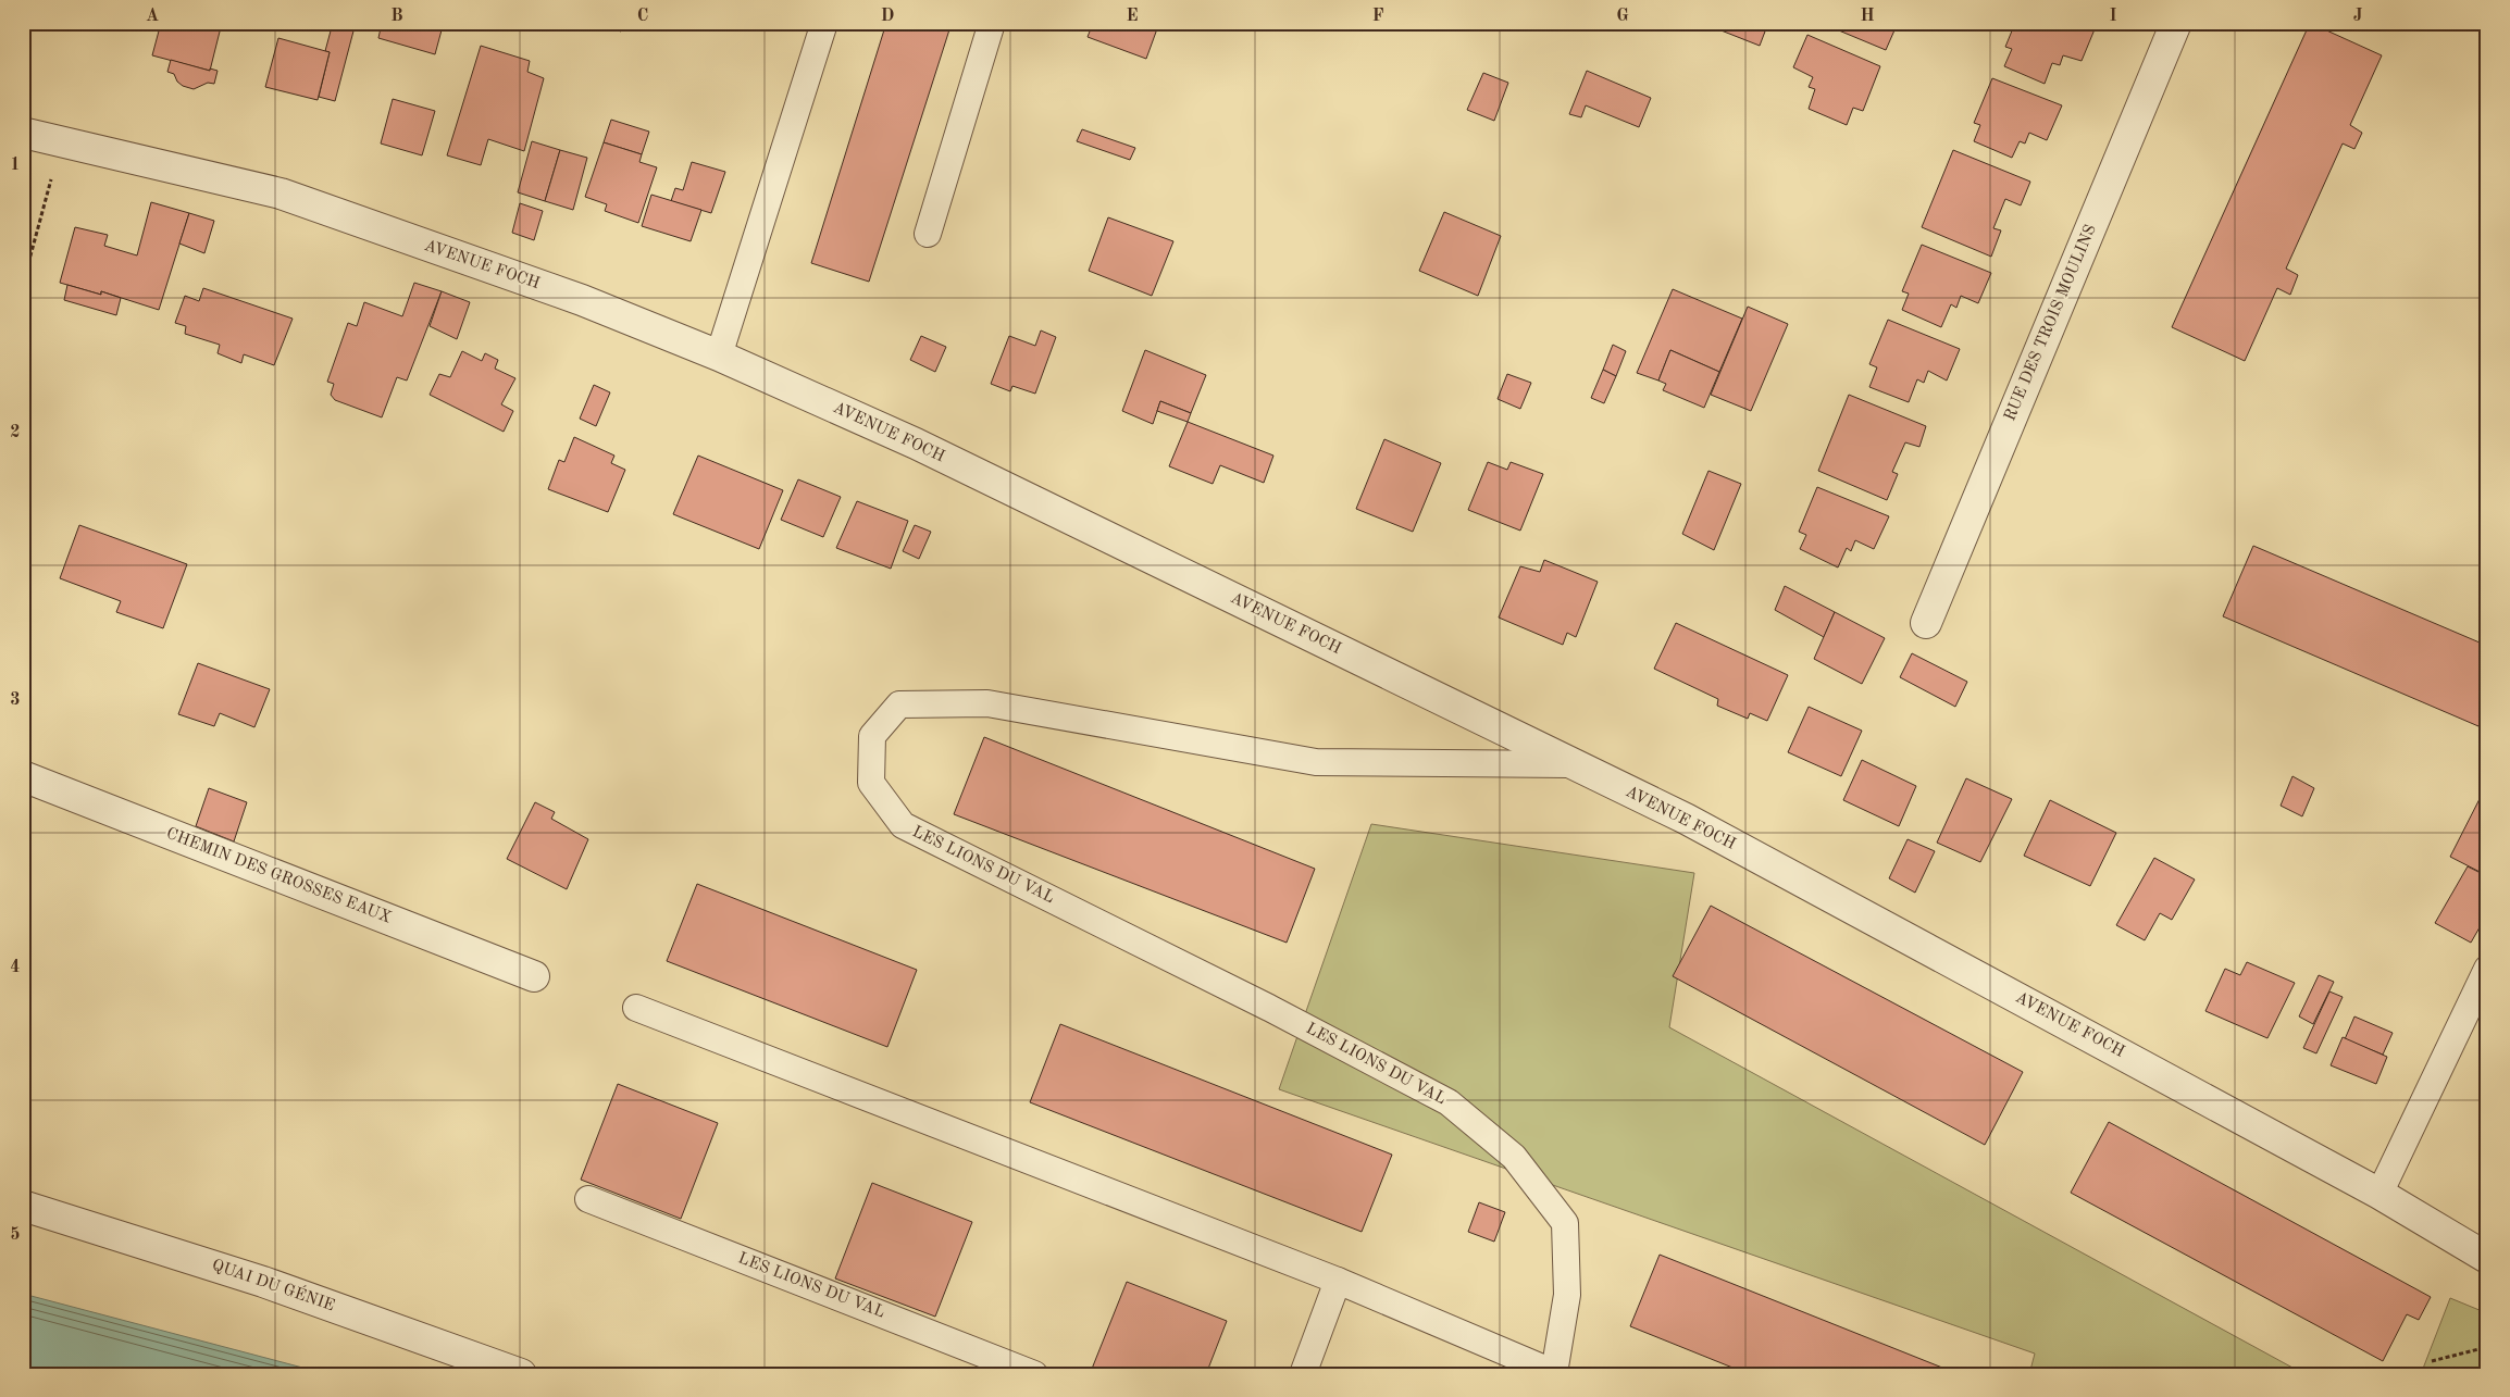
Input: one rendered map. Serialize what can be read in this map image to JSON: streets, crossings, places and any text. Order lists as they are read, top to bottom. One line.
{"streets":{"street":["AVENUE FOCH","RUE DES TROIS MOULINS","CHEMIN DES GROSSES EAUX","QUAI DU GÉNIE"],"lane":["LES LIONS DU VAL"]},"crossings":[["AVENUE FOCH","LES LIONS DU VAL"]],"grid":{"columns":["A","B","C","D","E","F","G","H","I","J"],"rows":["1","2","3","4","5"]}}
